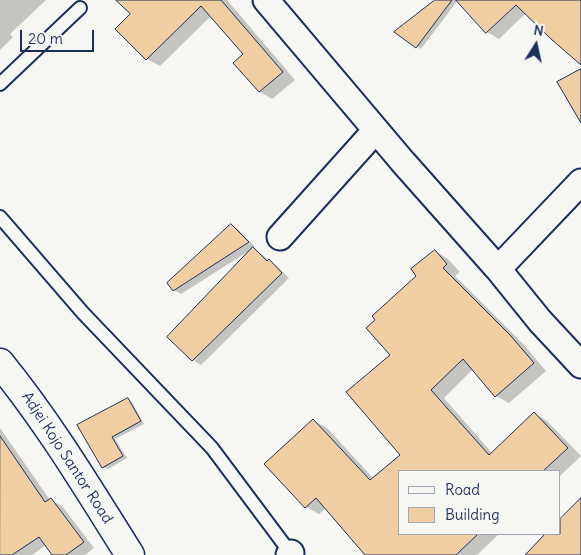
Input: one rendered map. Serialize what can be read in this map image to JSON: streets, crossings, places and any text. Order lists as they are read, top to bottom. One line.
{"streets":{"street":["Adjei Kojo Santor Road"]},"legend":["Road","Building"],"scale_bar":"20 m","north":"top"}
